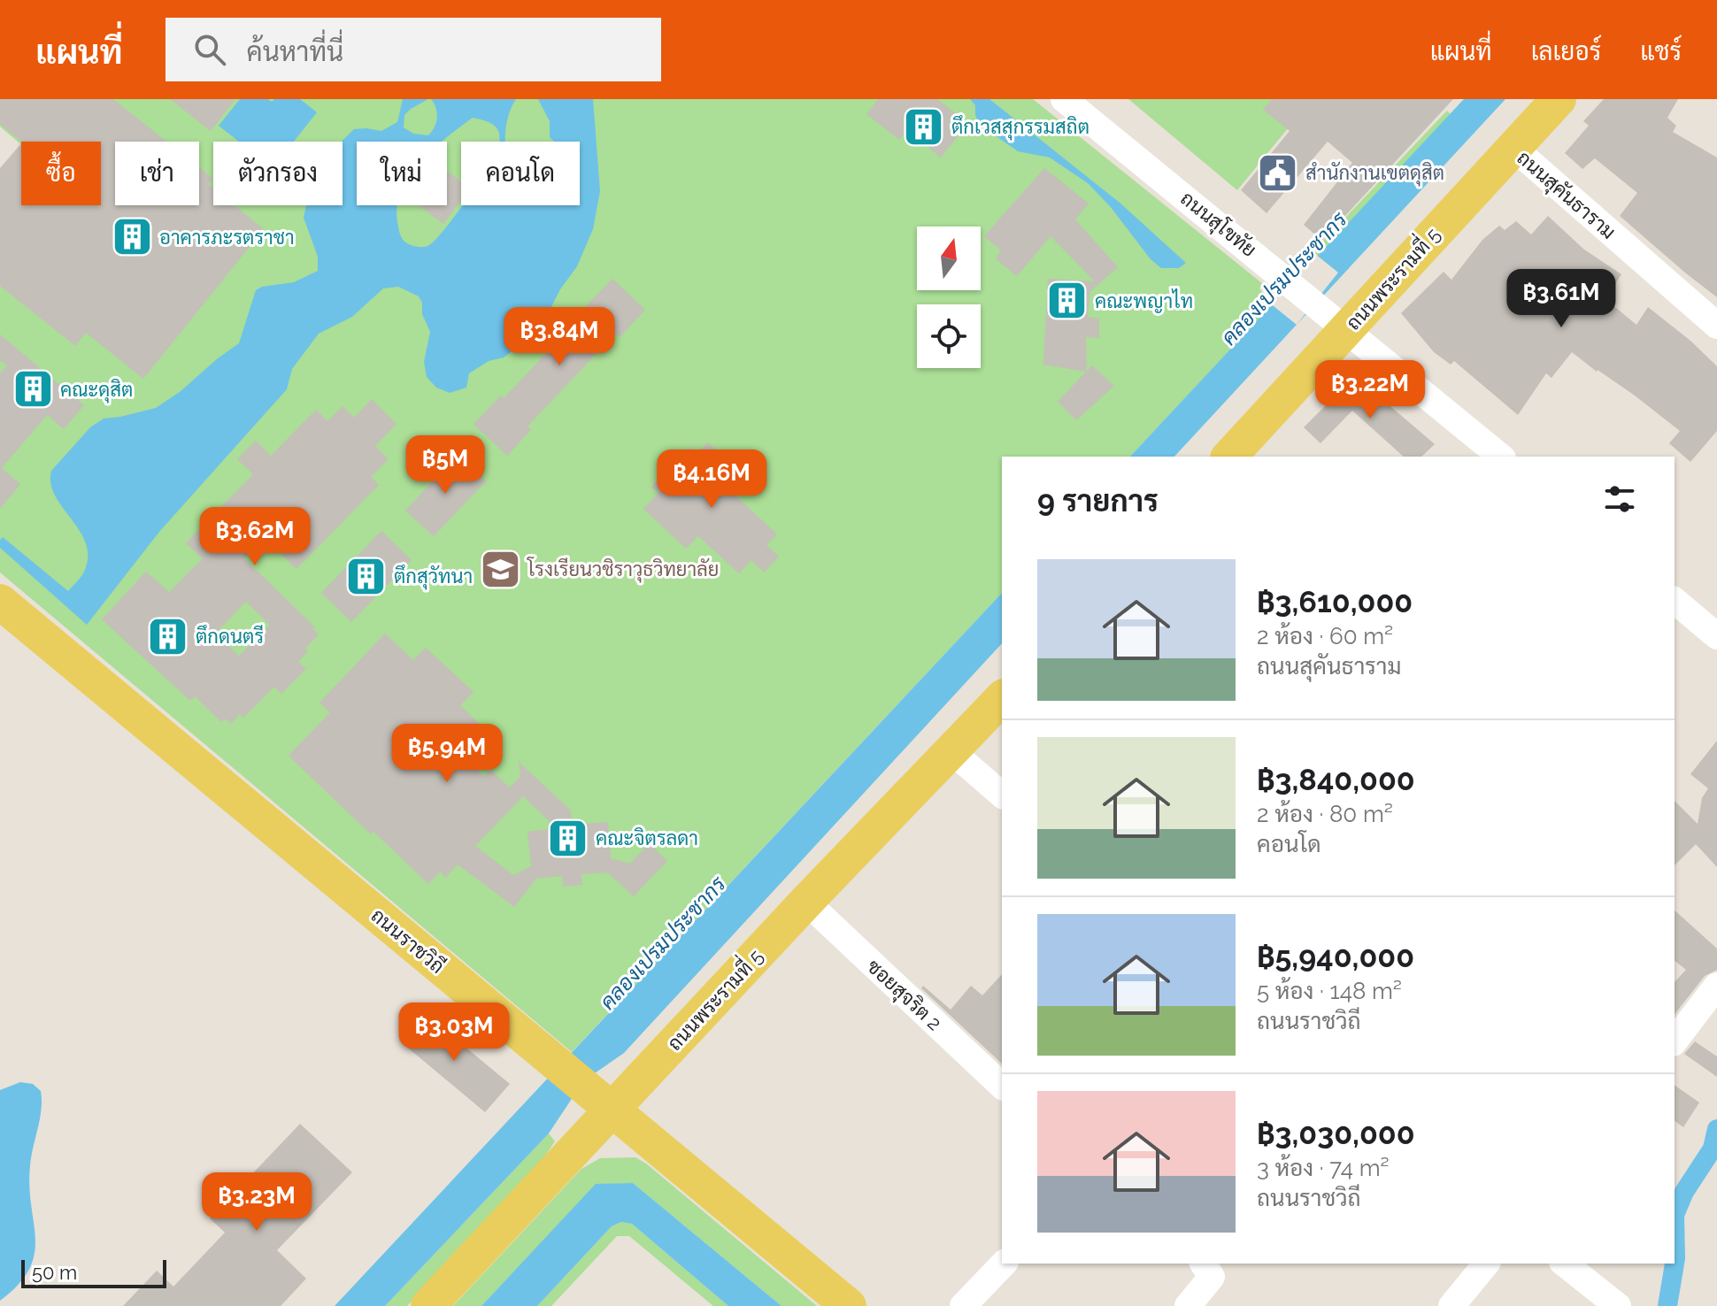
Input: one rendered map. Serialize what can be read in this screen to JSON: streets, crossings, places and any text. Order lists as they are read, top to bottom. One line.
{"streets":{"main road":["ถนนพระรามที่ 5","ถนนราชวิถี"],"street":["ถนนสุคันธาราม","ถนนสุโขทัย","ซอยสุจริต 2"]},"crossings":[["ถนนสุคันธาราม","ถนนพระรามที่ 5"],["ถนนสุโขทัย","ถนนพระรามที่ 5"],["ถนนพระรามที่ 5","ถนนราชวิถี"],["ถนนพระรามที่ 5","ซอยสุจริต 2"]],"water":["คลองเปรมประชากร"],"places":{"building":["ตึกเวสสุกรรมสถิต","อาคารภะรตราชา","คณะพญาไท","คณะดุสิต","ตึกสุวัทนา","ตึกดนตรี","คณะจิตรลดา"],"public building":["สำนักงานเขตดุสิต"],"school or university":["โรงเรียนวชิราวุธวิทยาลัย"]},"scale_bar":"50 m","north":"top","page":{"header":"แผนที่","search":"ค้นหาที่นี่","nav":["แผนที่","เลเยอร์","แชร์"],"chip":["ซื้อ","เช่า","ตัวกรอง","ใหม่","คอนโด"],"price":["฿3.61M","฿3.84M","฿3.22M","฿5M","฿4.16M","฿3.62M","฿5.94M","฿3.03M","฿3.23M"],"heading":"9 รายการ","list":[{"name":"฿3,610,000","note":"2 ห้อง · 60 m² · ถนนสุคันธาราม"},{"name":"฿3,840,000","note":"2 ห้อง · 80 m² · คอนโด"},{"name":"฿5,940,000","note":"5 ห้อง · 148 m² · ถนนราชวิถี"},{"name":"฿3,030,000","note":"3 ห้อง · 74 m² · ถนนราชวิถี"}],"scale":"50 m"}}
